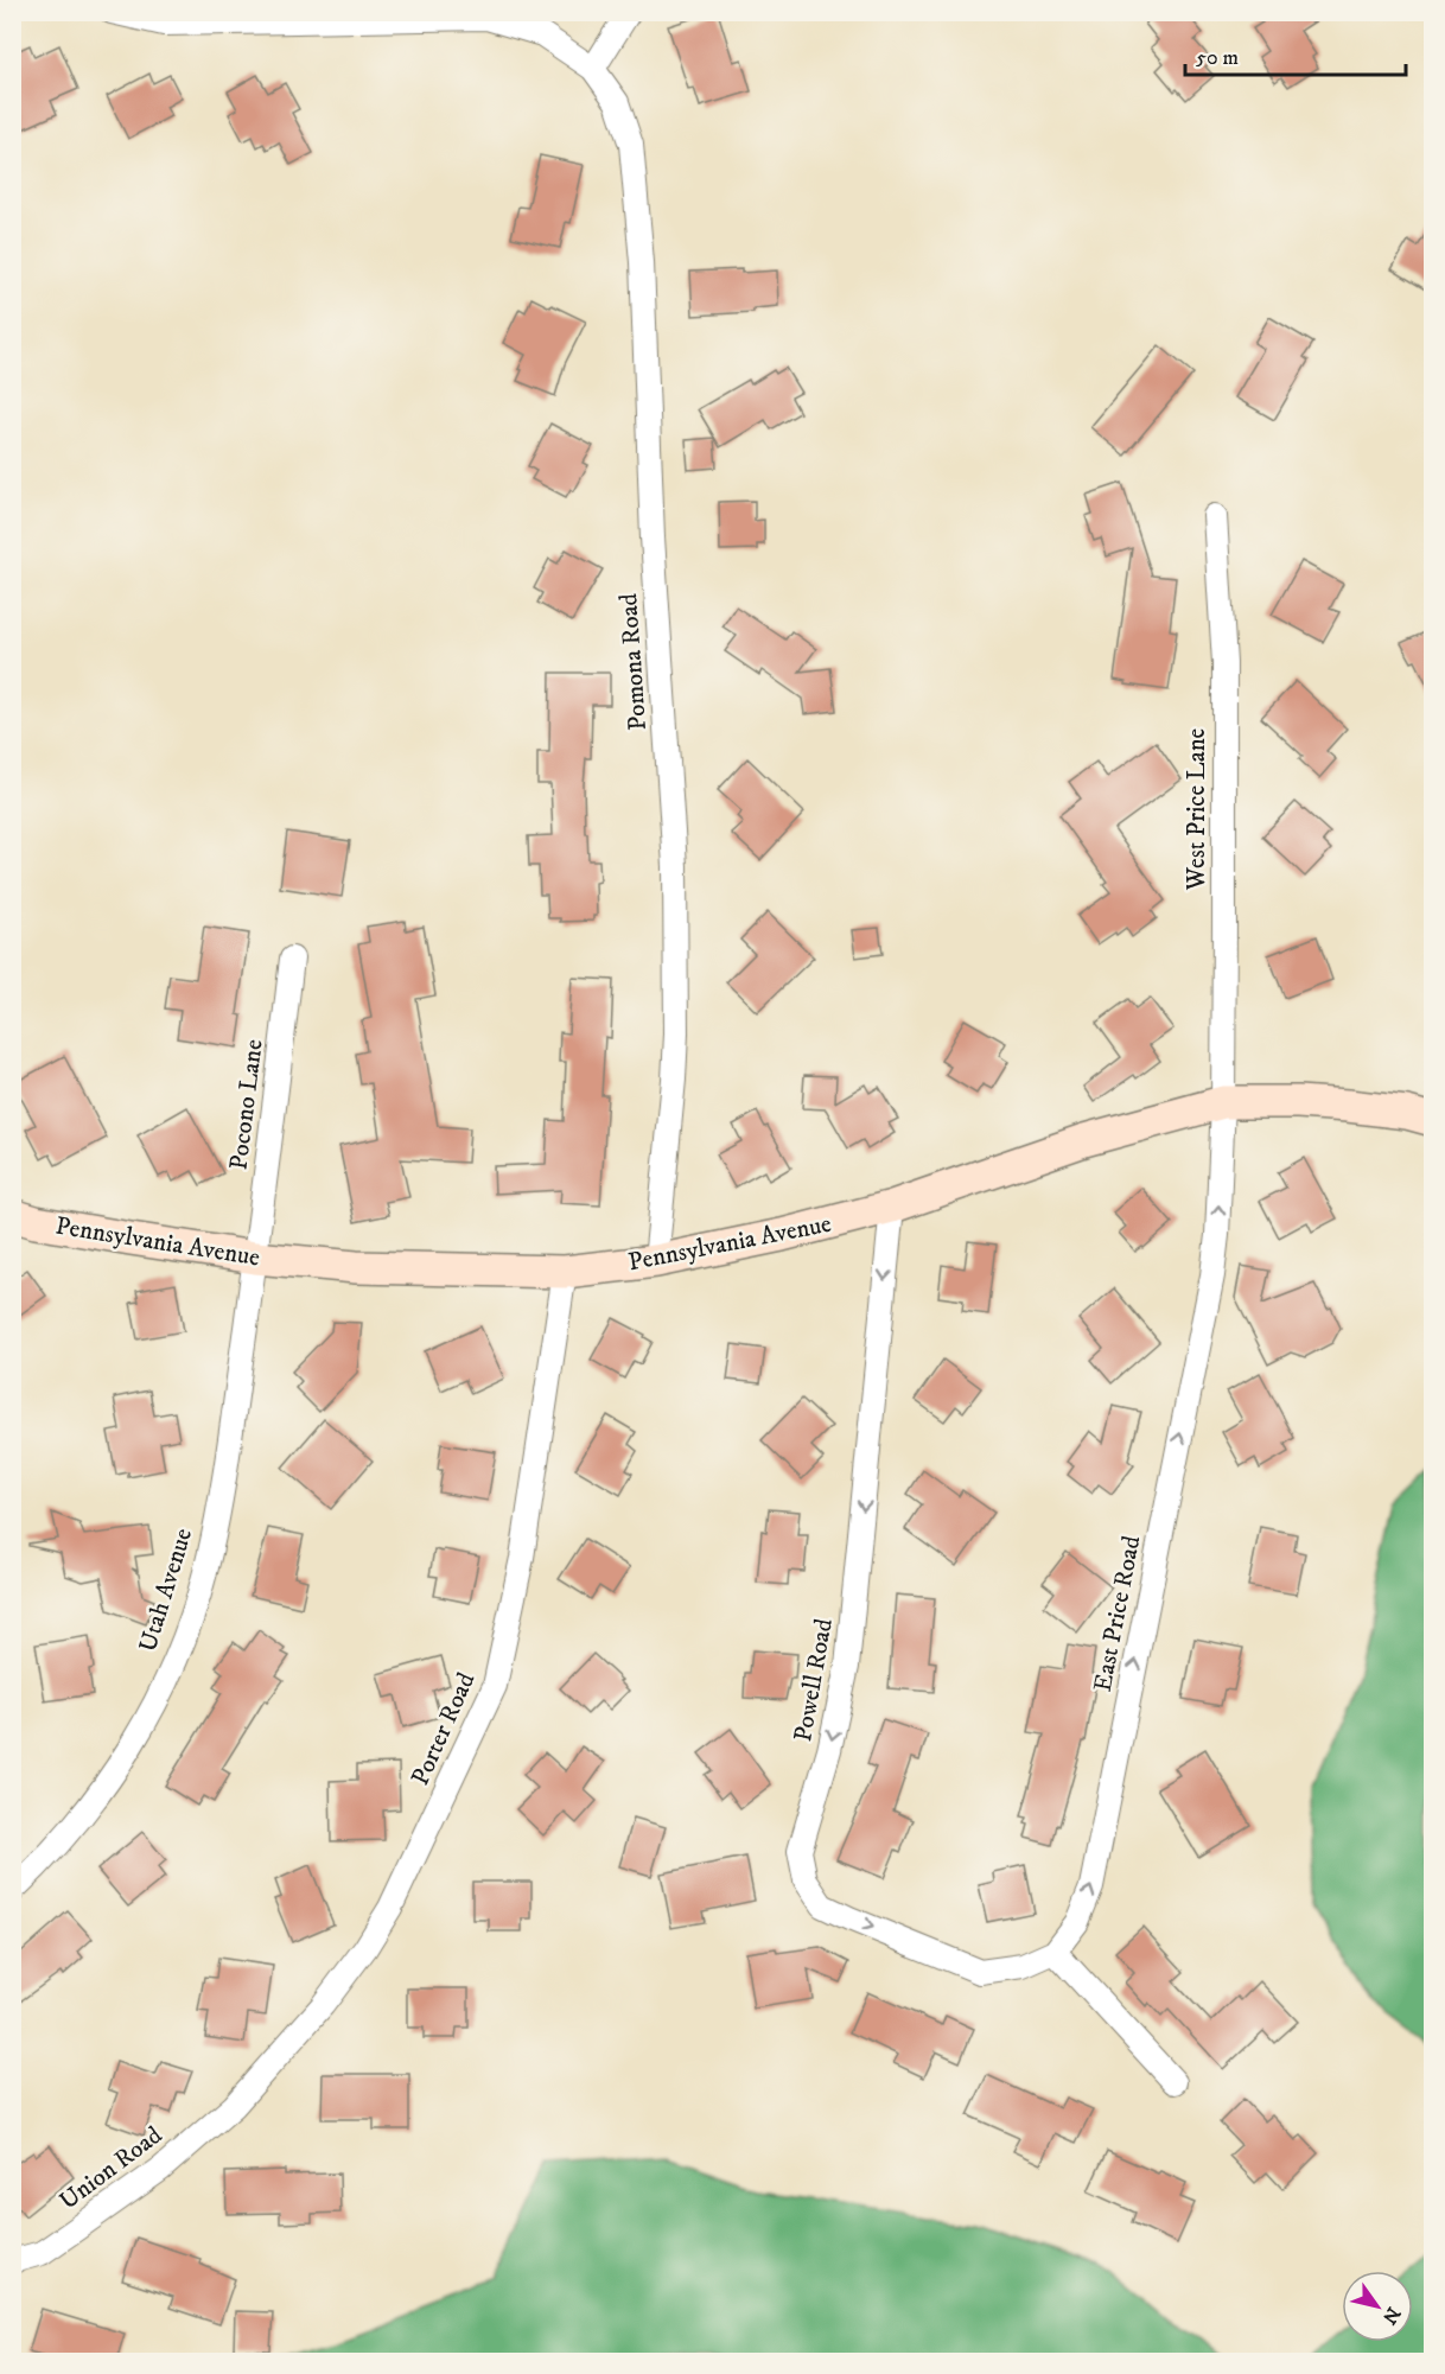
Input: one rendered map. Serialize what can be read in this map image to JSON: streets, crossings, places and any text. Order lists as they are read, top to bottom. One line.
{"streets":{"street":["Pomona Road","West Price Lane","Pocono Lane","Pennsylvania Avenue","Utah Avenue","East Price Road","Powell Road","Porter Road","Union Road"]},"crossings":[["Pomona Road","Pennsylvania Avenue"],["West Price Lane","Pennsylvania Avenue"],["West Price Lane","East Price Road"],["Pocono Lane","Pennsylvania Avenue"],["Pocono Lane","Utah Avenue"],["Pennsylvania Avenue","Utah Avenue"],["Pennsylvania Avenue","East Price Road"],["Pennsylvania Avenue","Powell Road"],["Pennsylvania Avenue","Porter Road"],["East Price Road","Powell Road"],["Porter Road","Union Road"]],"one_way":["East Price Road"],"scale_bar":"50 m","north":"bottom right"}
